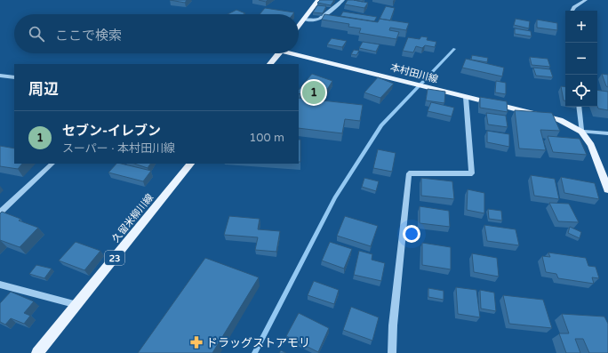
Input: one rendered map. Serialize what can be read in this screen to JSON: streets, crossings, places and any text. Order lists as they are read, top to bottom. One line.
{"streets":{"main road":["本村田川線","久留米柳川線","23"]},"places":{"pharmacy":["ドラッグストアモリ"]},"page":{"map_buttons":["+","−"],"search":"ここで検索","heading":"周辺","pins":"1","list":[{"mark":"1","name":"セブン-イレブン","note":"スーパー · 本村田川線","value":"100 m"}]}}
